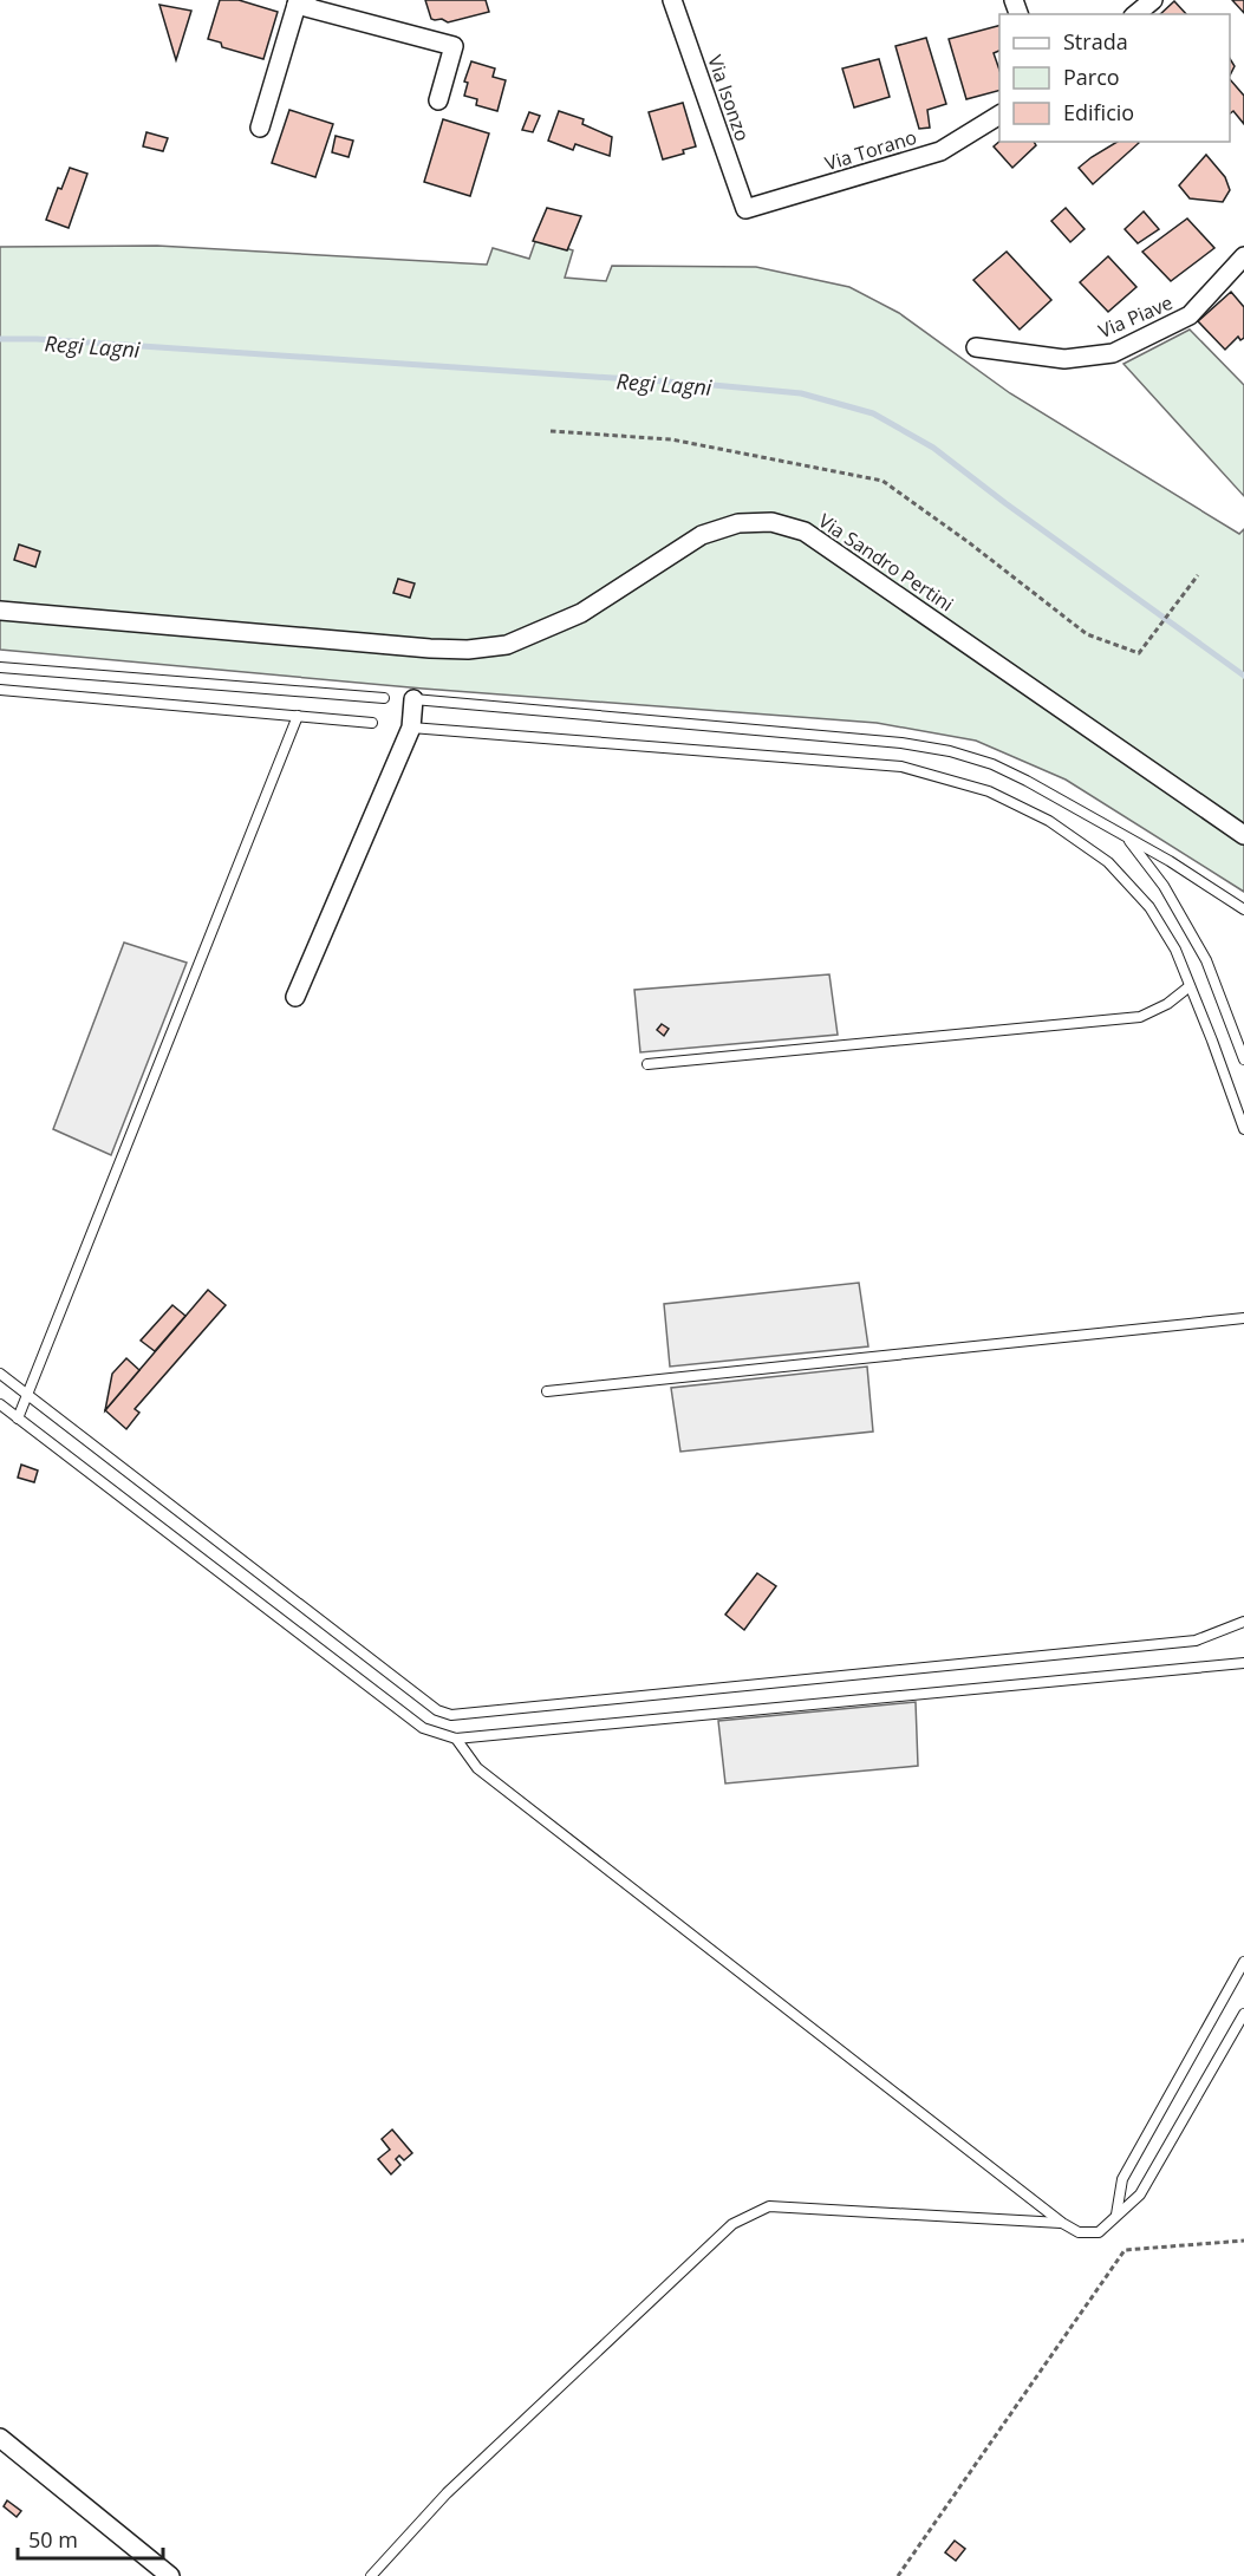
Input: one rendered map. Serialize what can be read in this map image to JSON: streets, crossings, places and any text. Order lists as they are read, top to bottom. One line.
{"streets":{"street":["Via Isonzo","Via Torano","Via Piave","Via Sandro Pertini"]},"crossings":[["Via Isonzo","Via Torano"]],"water":["Regi Lagni"],"legend":["Strada","Parco","Edificio"],"scale_bar":"50 m"}
